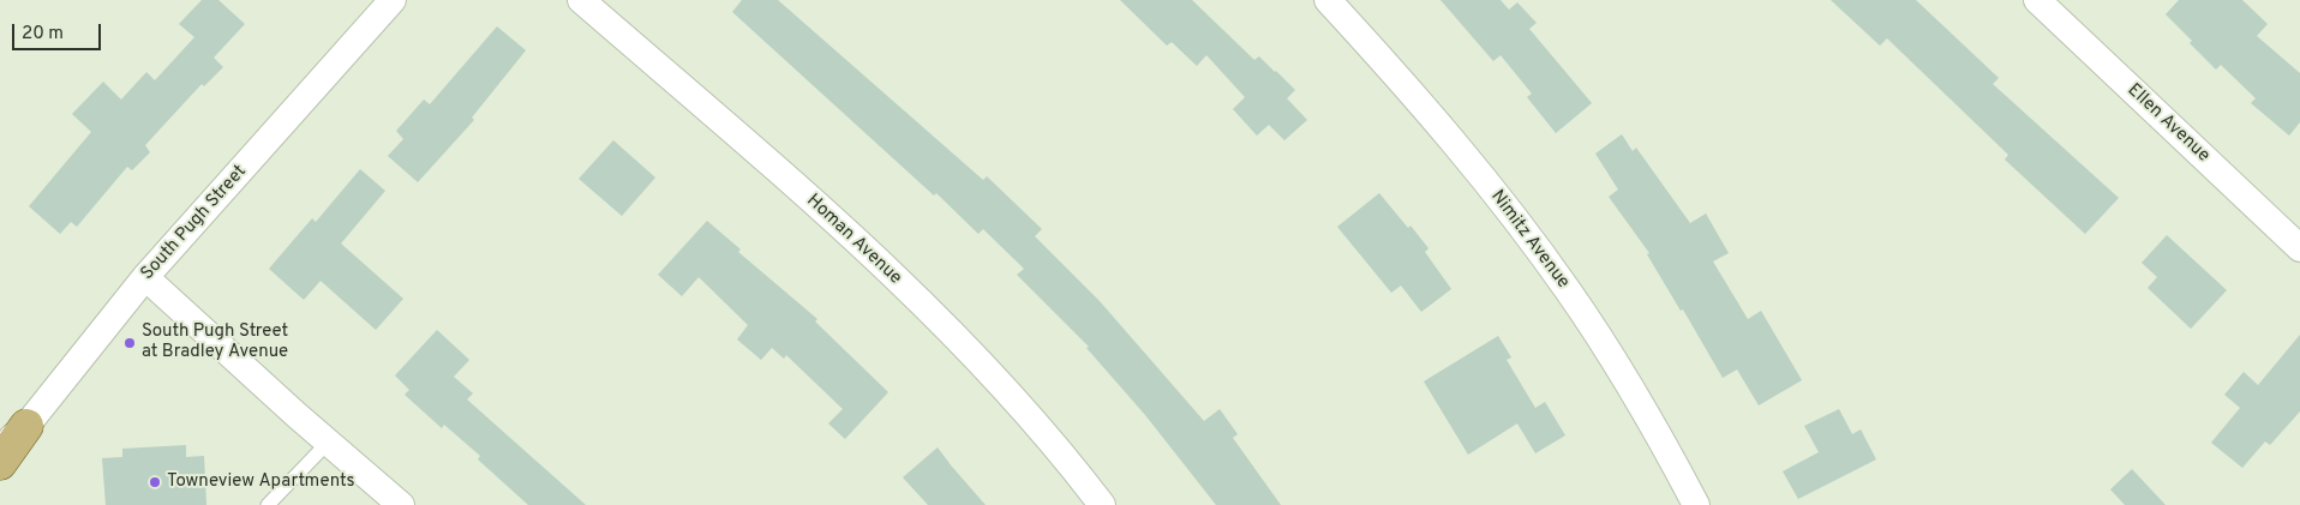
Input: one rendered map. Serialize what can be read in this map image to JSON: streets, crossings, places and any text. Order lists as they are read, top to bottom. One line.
{"streets":{"street":["Ellen Avenue","South Pugh Street","Homan Avenue","Nimitz Avenue"]},"places":["South Pugh Street at Bradley Avenue","Towneview Apartments"],"scale_bar":"20 m"}
